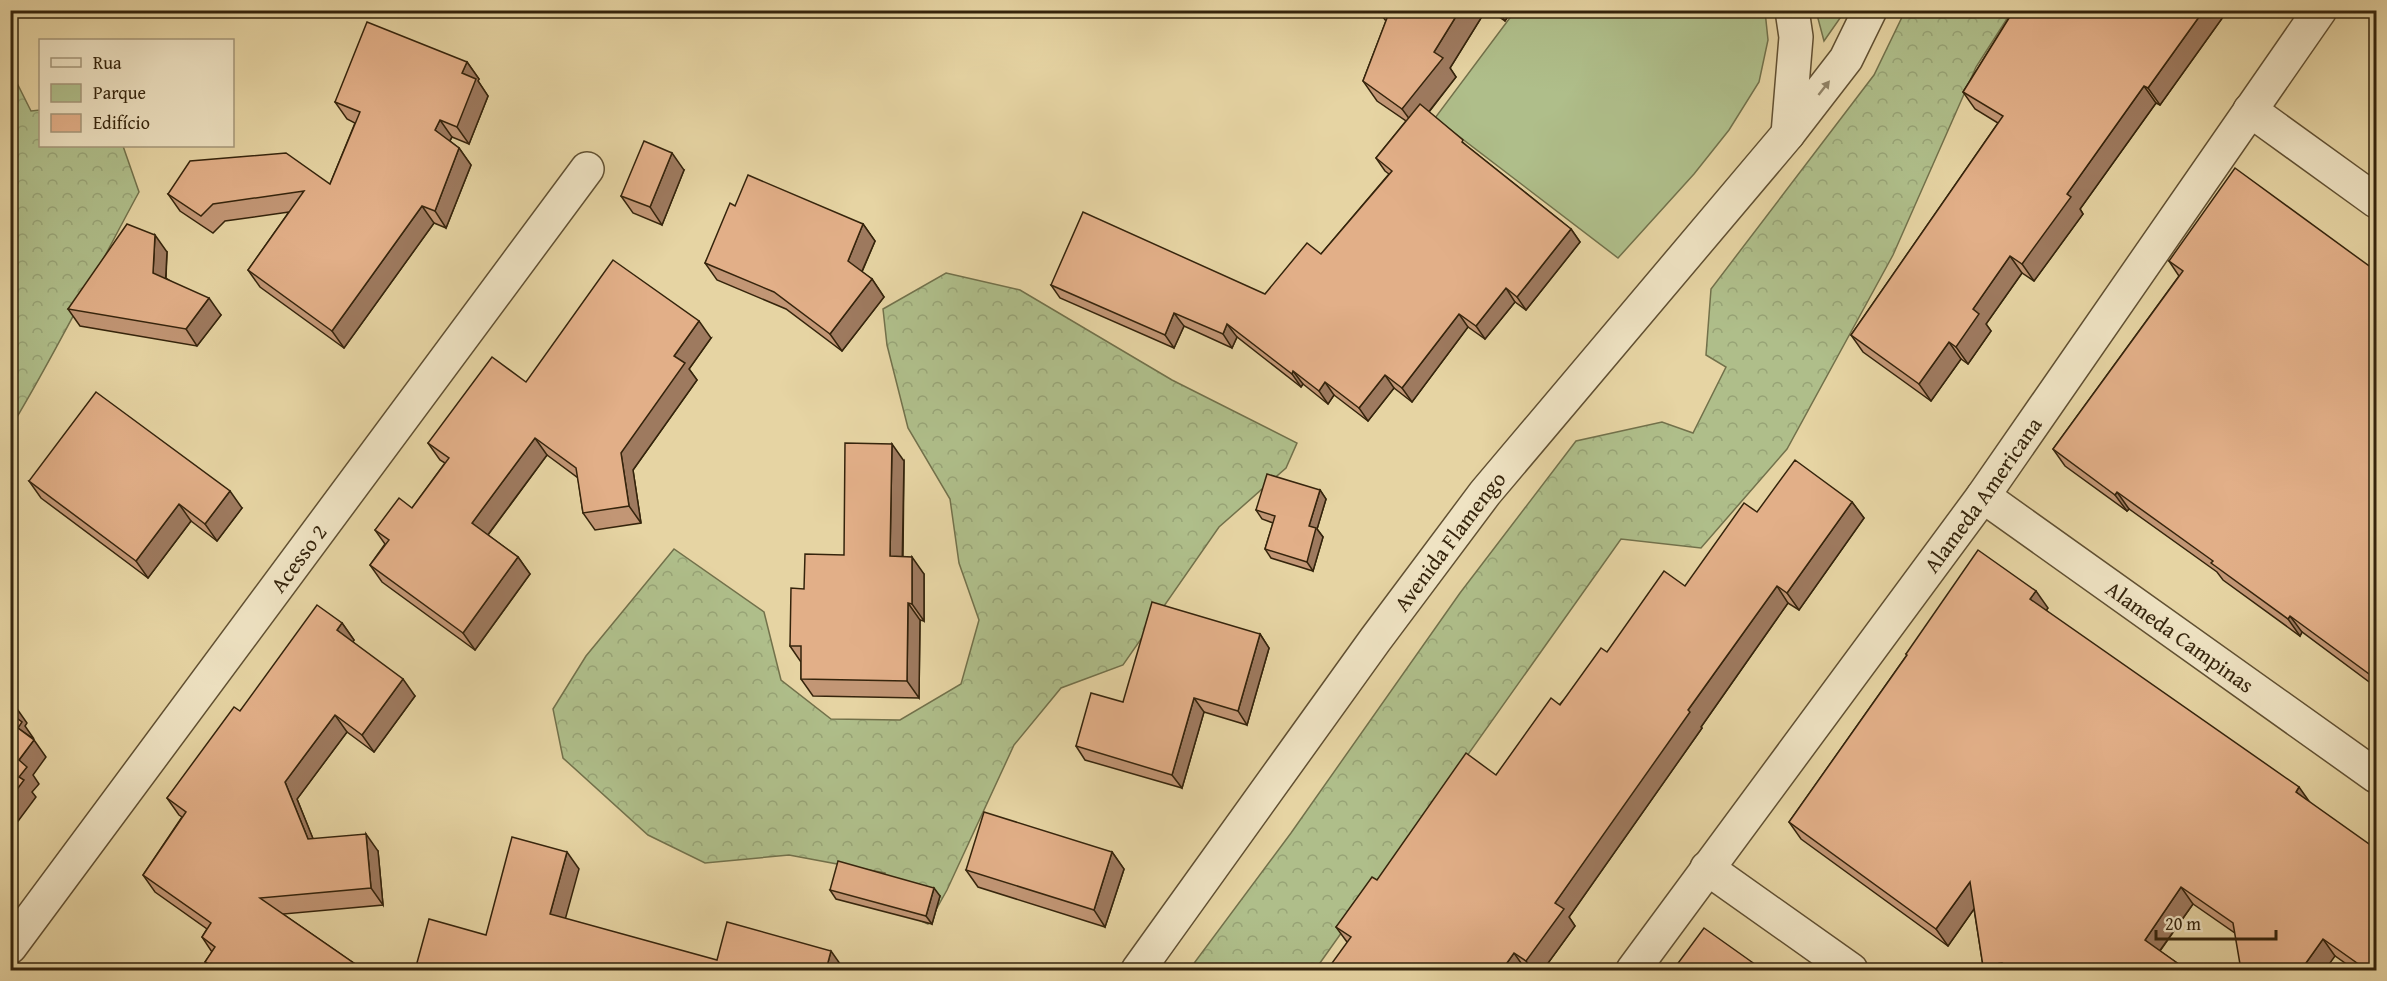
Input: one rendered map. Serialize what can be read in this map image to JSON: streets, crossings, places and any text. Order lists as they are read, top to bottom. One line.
{"streets":{"street":["Alameda Americana","Avenida Flamengo","Acesso 2","Alameda Campinas"]},"crossings":[["Alameda Americana","Alameda Campinas"]],"legend":["Rua","Parque","Edifício"],"scale_bar":"20 m"}
